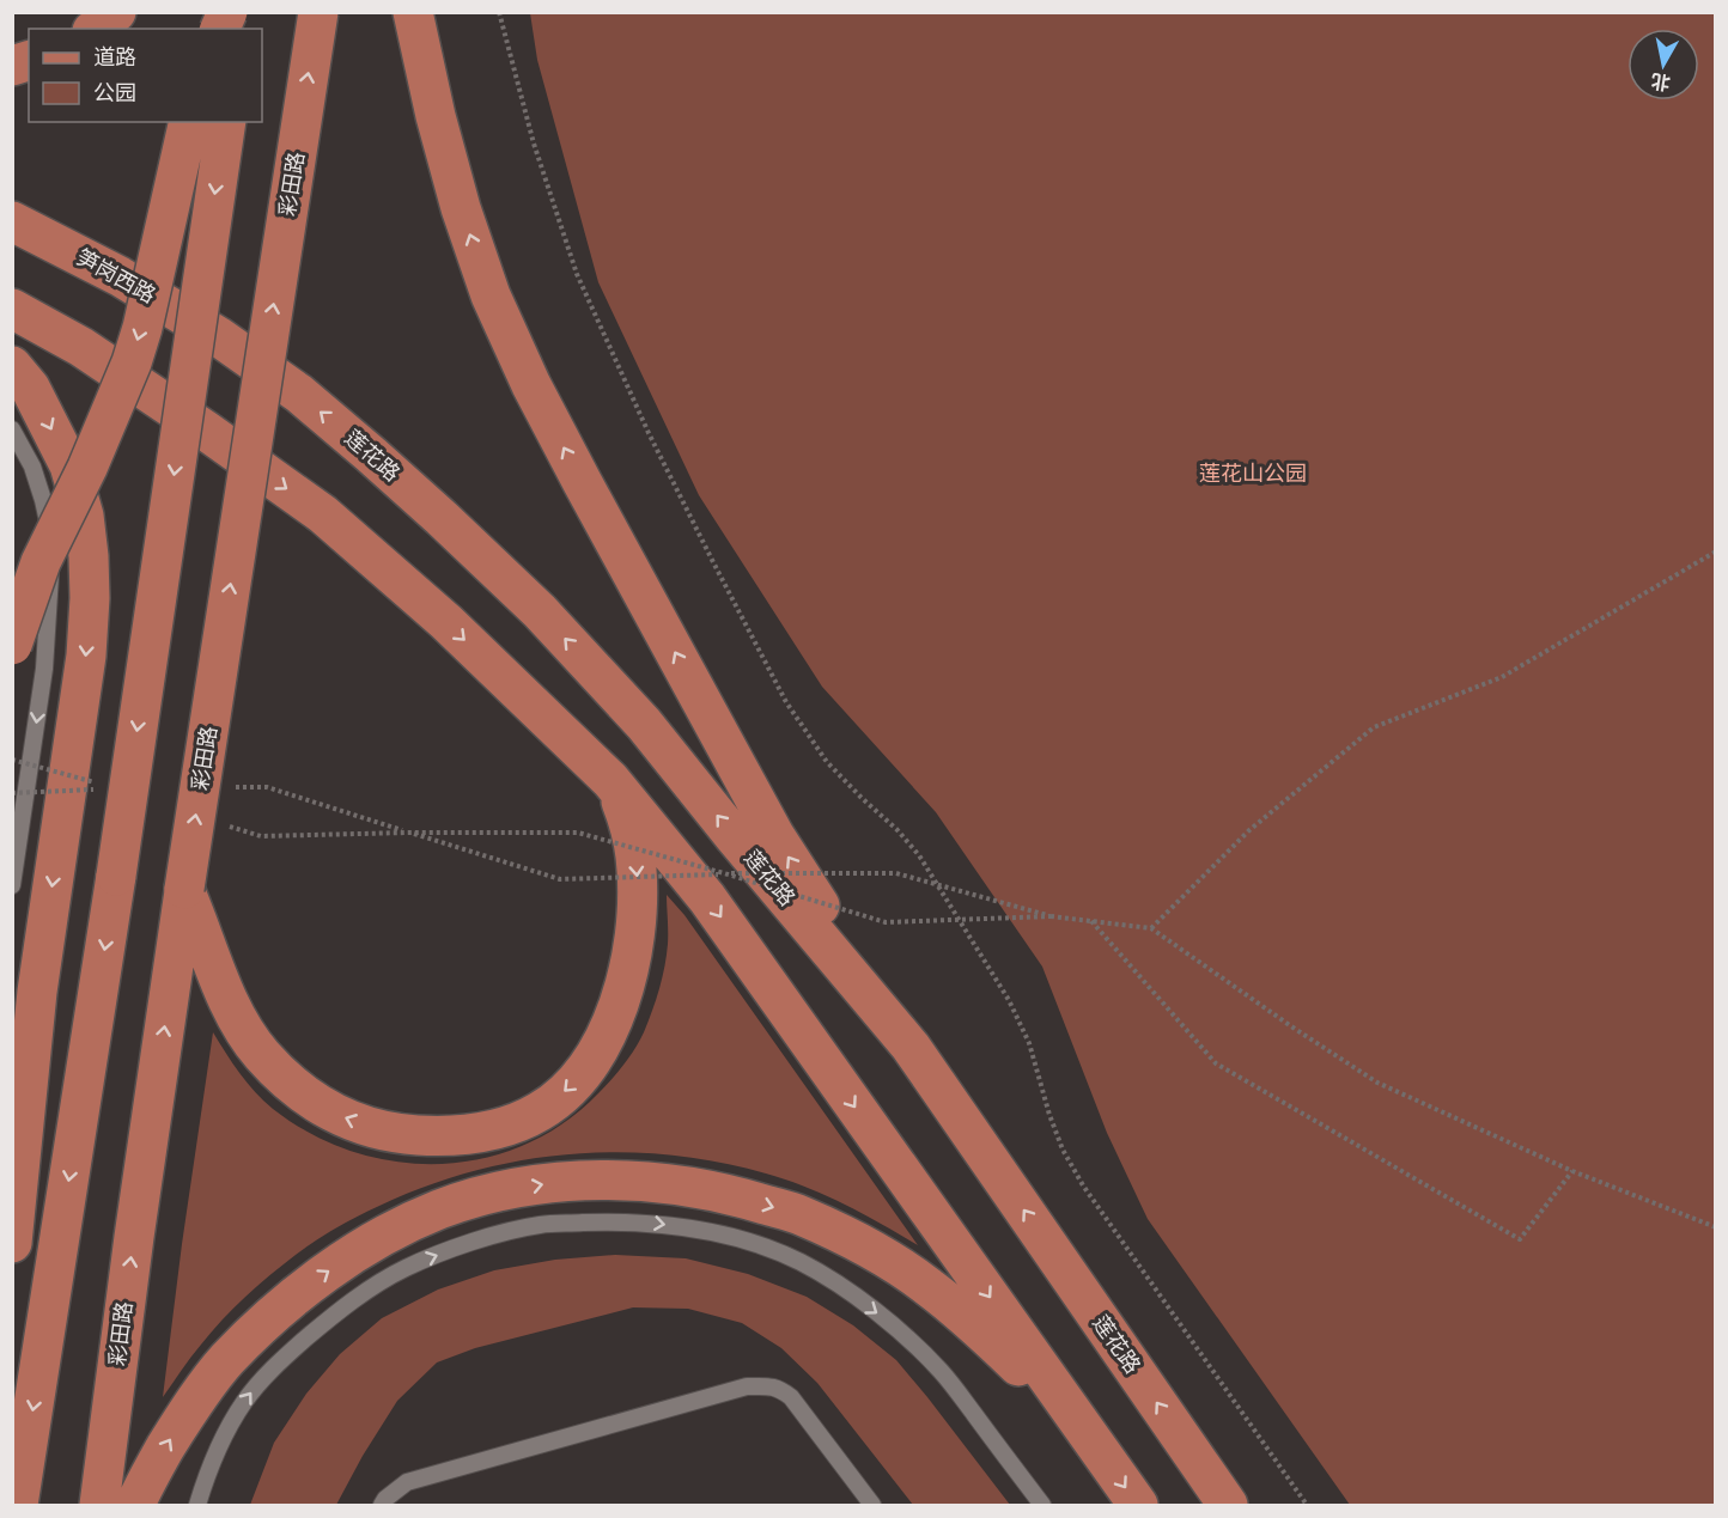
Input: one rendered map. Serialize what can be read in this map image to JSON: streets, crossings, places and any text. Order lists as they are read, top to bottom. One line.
{"streets":{"main road":["彩田路","笋岗西路","莲花路"]},"crossings":[["笋岗西路","莲花路"]],"parks":["莲花山公园"],"legend":["道路","公园"],"north":"bottom"}
